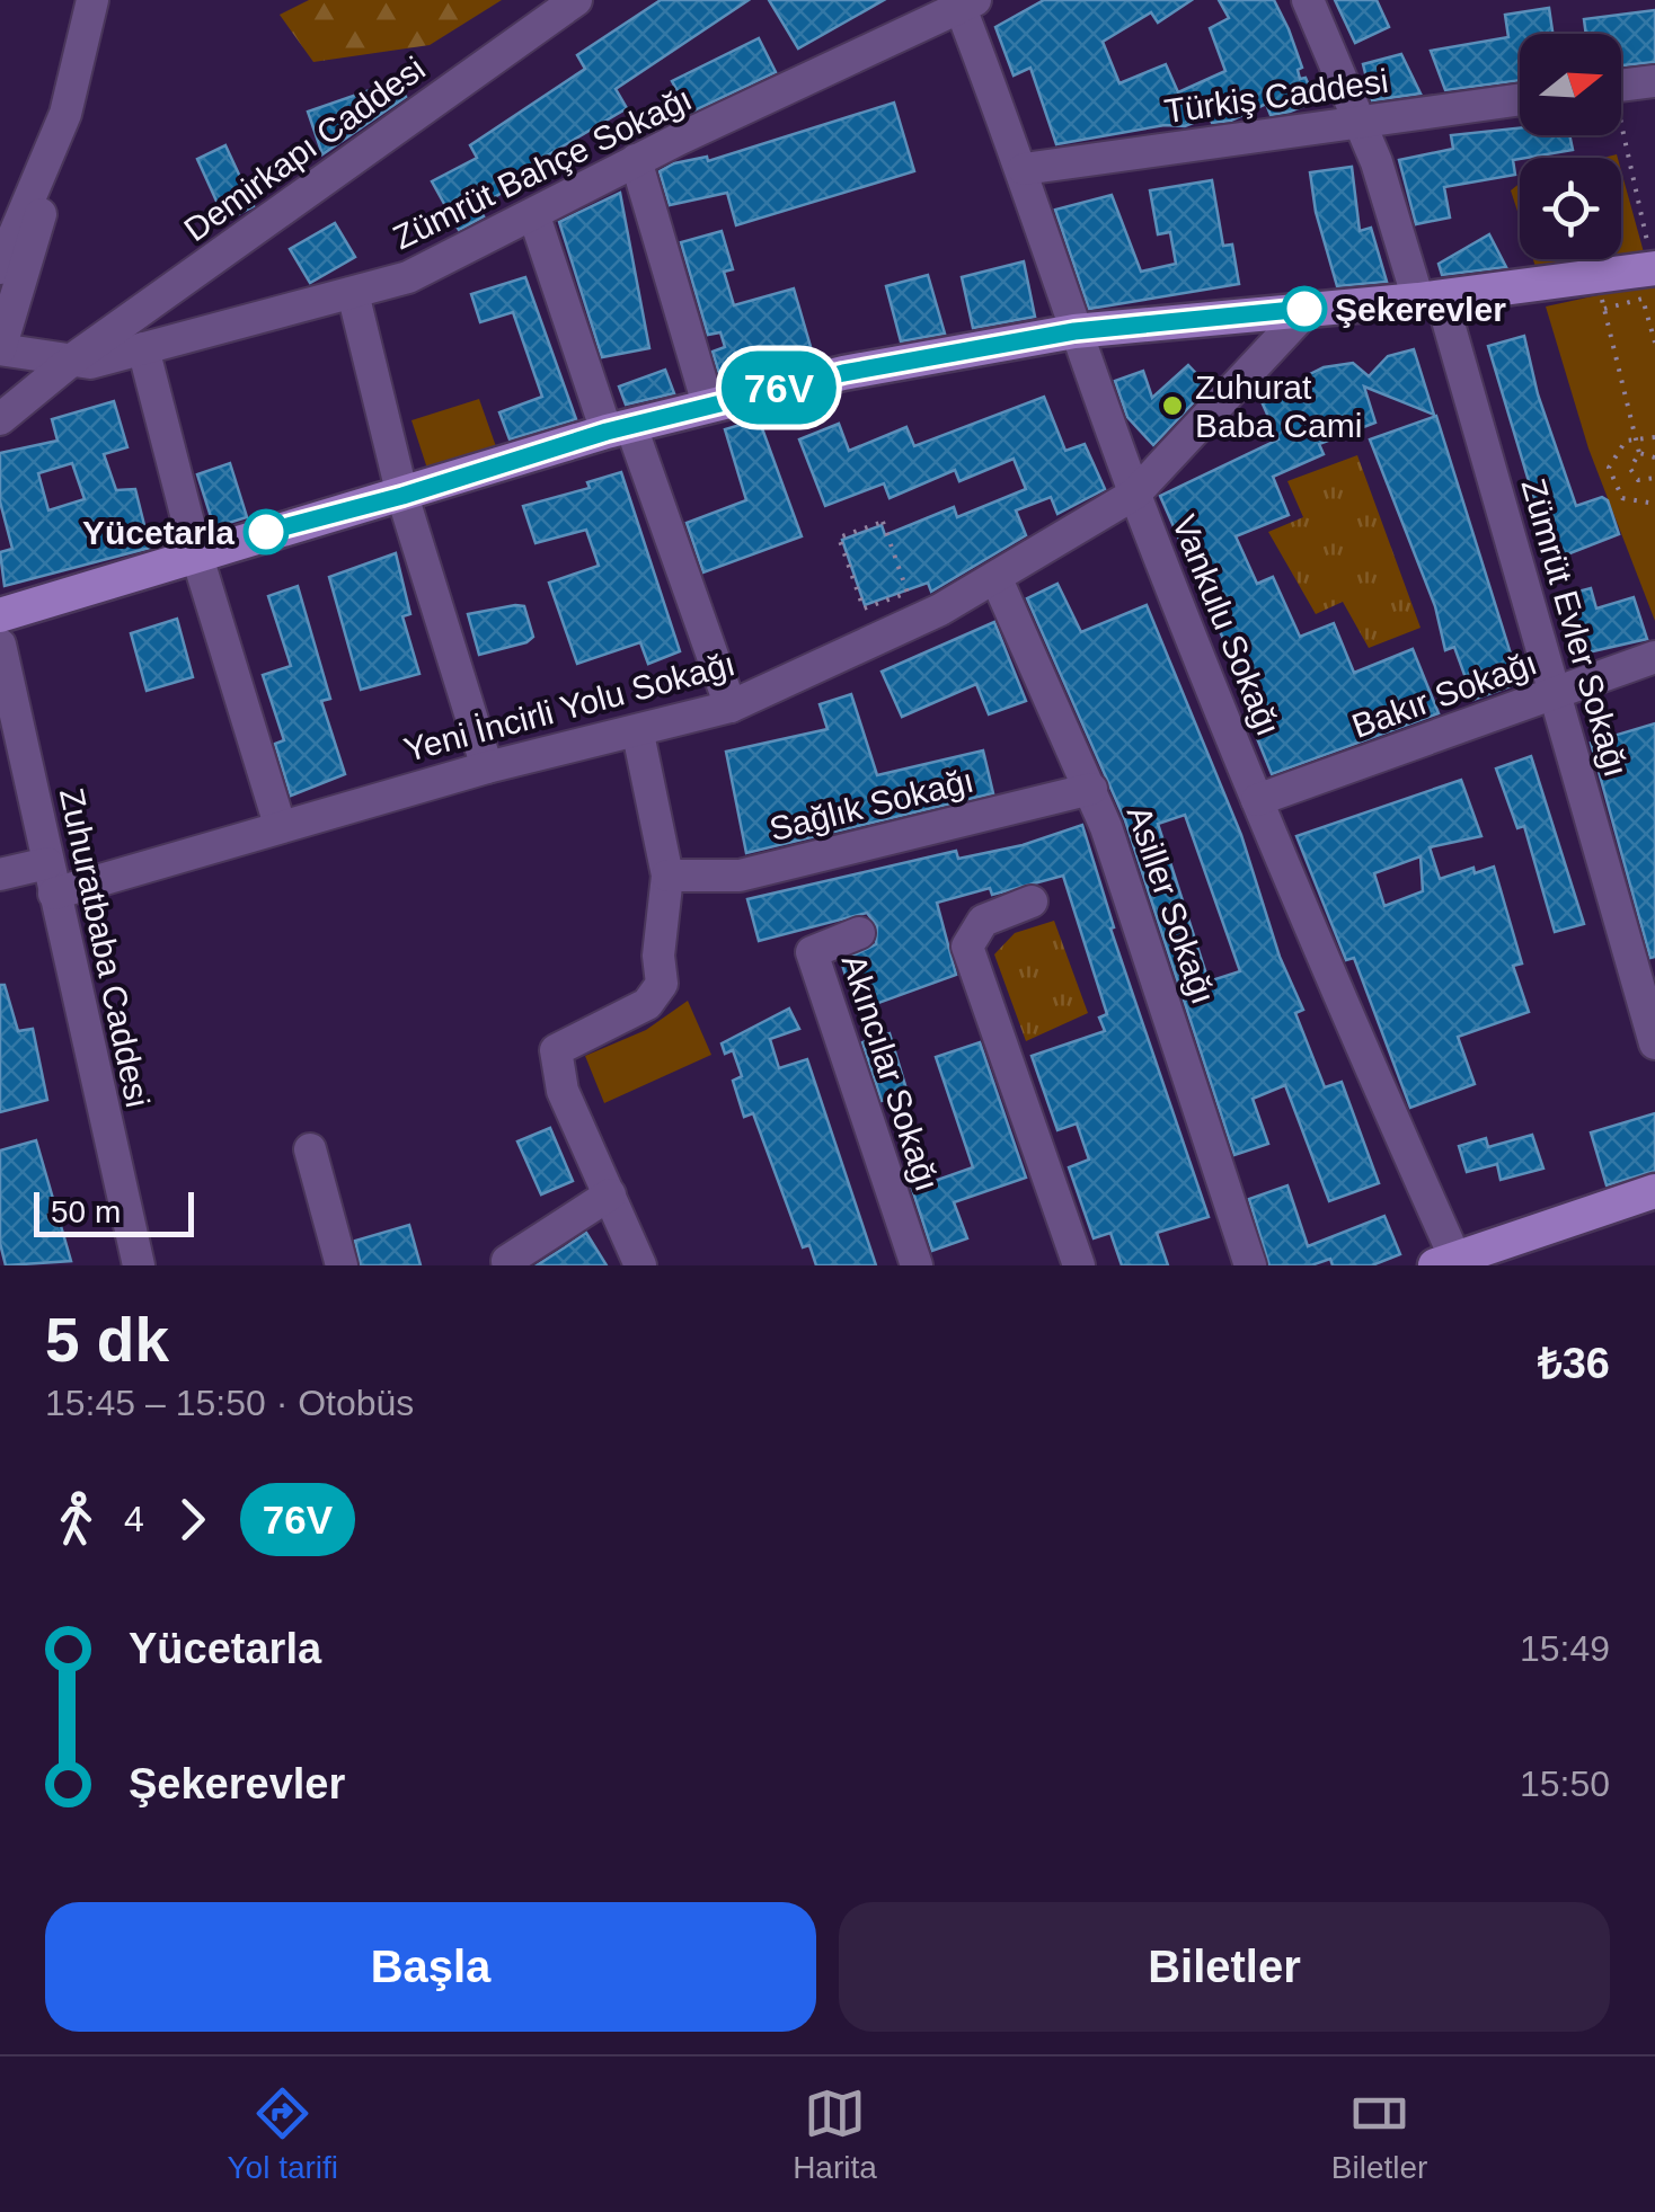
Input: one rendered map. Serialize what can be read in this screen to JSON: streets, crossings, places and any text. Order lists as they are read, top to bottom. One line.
{"streets":{"street":["Türkiş Caddesi","Demirkapı Caddesi","Zümrüt Bahçe Sokağı","Vankulu Sokağı","Zümrüt Evler Sokağı","Bakır Sokağı","Yeni İncirli Yolu Sokağı","Sağlık Sokağı","Asiller Sokağı","Zuhuratbaba Caddesi","Akıncılar Sokağı"]},"crossings":[["Türkiş Caddesi","Vankulu Sokağı"],["Türkiş Caddesi","Zümrüt Evler Sokağı"],["Demirkapı Caddesi","Zümrüt Bahçe Sokağı"],["Zümrüt Bahçe Sokağı","Vankulu Sokağı"],["Vankulu Sokağı","Bakır Sokağı"],["Vankulu Sokağı","Yeni İncirli Yolu Sokağı"],["Zümrüt Evler Sokağı","Bakır Sokağı"],["Yeni İncirli Yolu Sokağı","Asiller Sokağı"],["Yeni İncirli Yolu Sokağı","Zuhuratbaba Caddesi"],["Sağlık Sokağı","Asiller Sokağı"]],"places":["Şekerevler","Zuhurat Baba Cami","Yücetarla"],"lines":["bus line 76V"],"scale_bar":"50 m","north":"right","page":{"on_map":"76V","scale":"50 m","heading":["5 dk","15:45 – 15:50 · Otobüs","₺36"],"legs":["4","76V"],"list":[{"name":"Yücetarla","value":"15:49"},{"name":"Şekerevler","value":"15:50"}],"buttons":["Başla","Biletler"],"tabs":["Yol tarifi","Harita","Biletler"]}}
